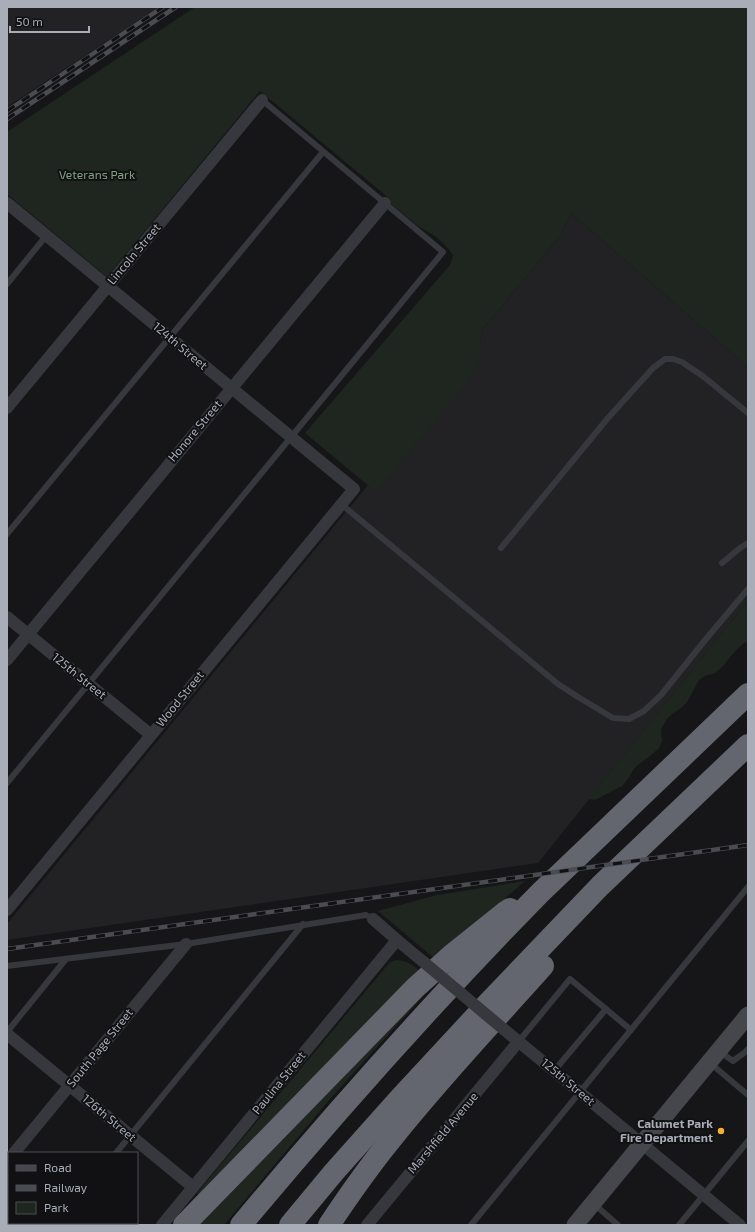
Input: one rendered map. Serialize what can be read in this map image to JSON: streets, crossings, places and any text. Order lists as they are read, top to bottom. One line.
{"streets":{"street":["Lincoln Street","124th Street","Honore Street","125th Street","Wood Street","South Page Street","Paulina Street","126th Street","Marshfield Avenue"]},"crossings":[["Lincoln Street","124th Street"],["124th Street","Honore Street"],["124th Street","Wood Street"],["Honore Street","125th Street"],["125th Street","Wood Street"],["125th Street","Paulina Street"],["125th Street","Marshfield Avenue"],["South Page Street","126th Street"],["Paulina Street","126th Street"]],"parks":["Veterans Park"],"places":["Calumet Park Fire Department"],"legend":["Road","Railway","Park"],"scale_bar":"50 m"}
